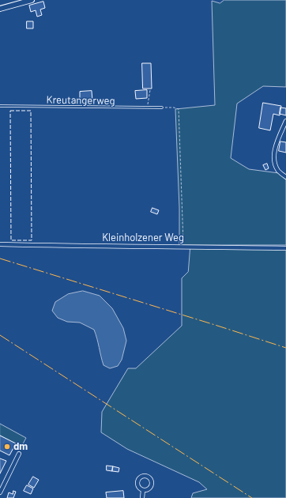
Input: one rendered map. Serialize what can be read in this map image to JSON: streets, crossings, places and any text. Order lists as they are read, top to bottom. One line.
{"streets":{"street":["Kleinholzener Weg"],"lane":["Kreutangerweg"]},"places":["dm"]}
